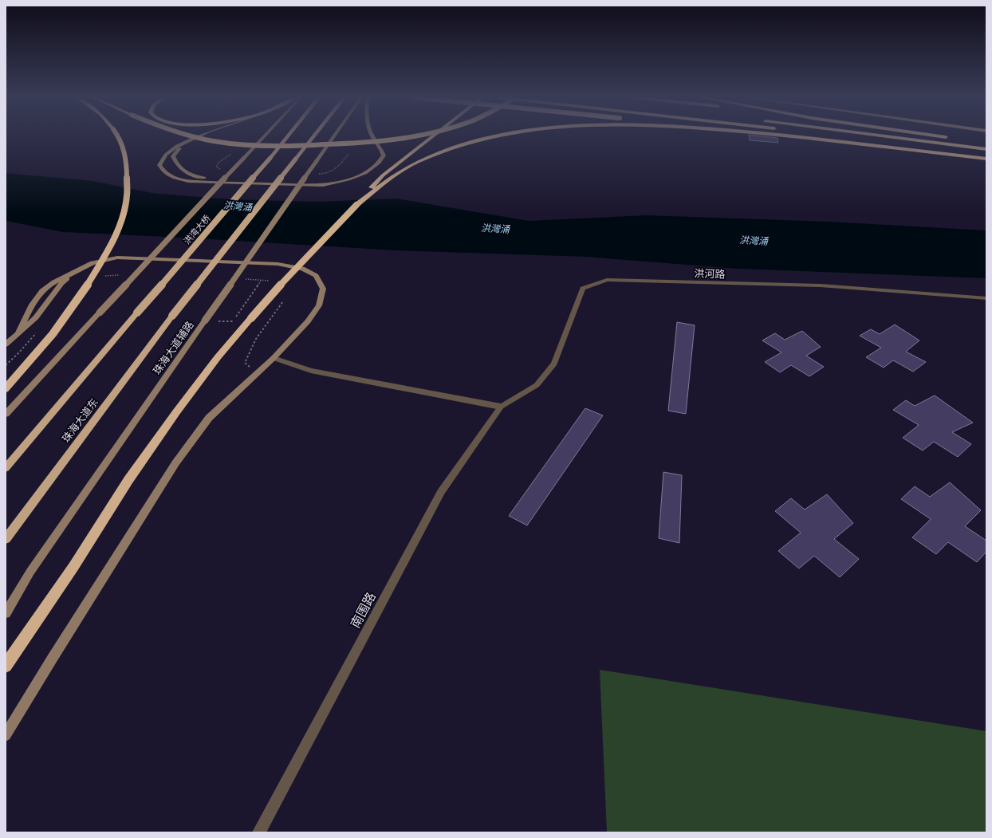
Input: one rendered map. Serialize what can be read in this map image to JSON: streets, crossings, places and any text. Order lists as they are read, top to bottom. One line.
{"streets":{"highway":["洪湾大桥","珠海大道东"],"main road":["珠海大道辅路"],"street":["洪河路","南围路"]},"crossings":[["洪河路","南围路"]],"water":["洪灣涌"]}
